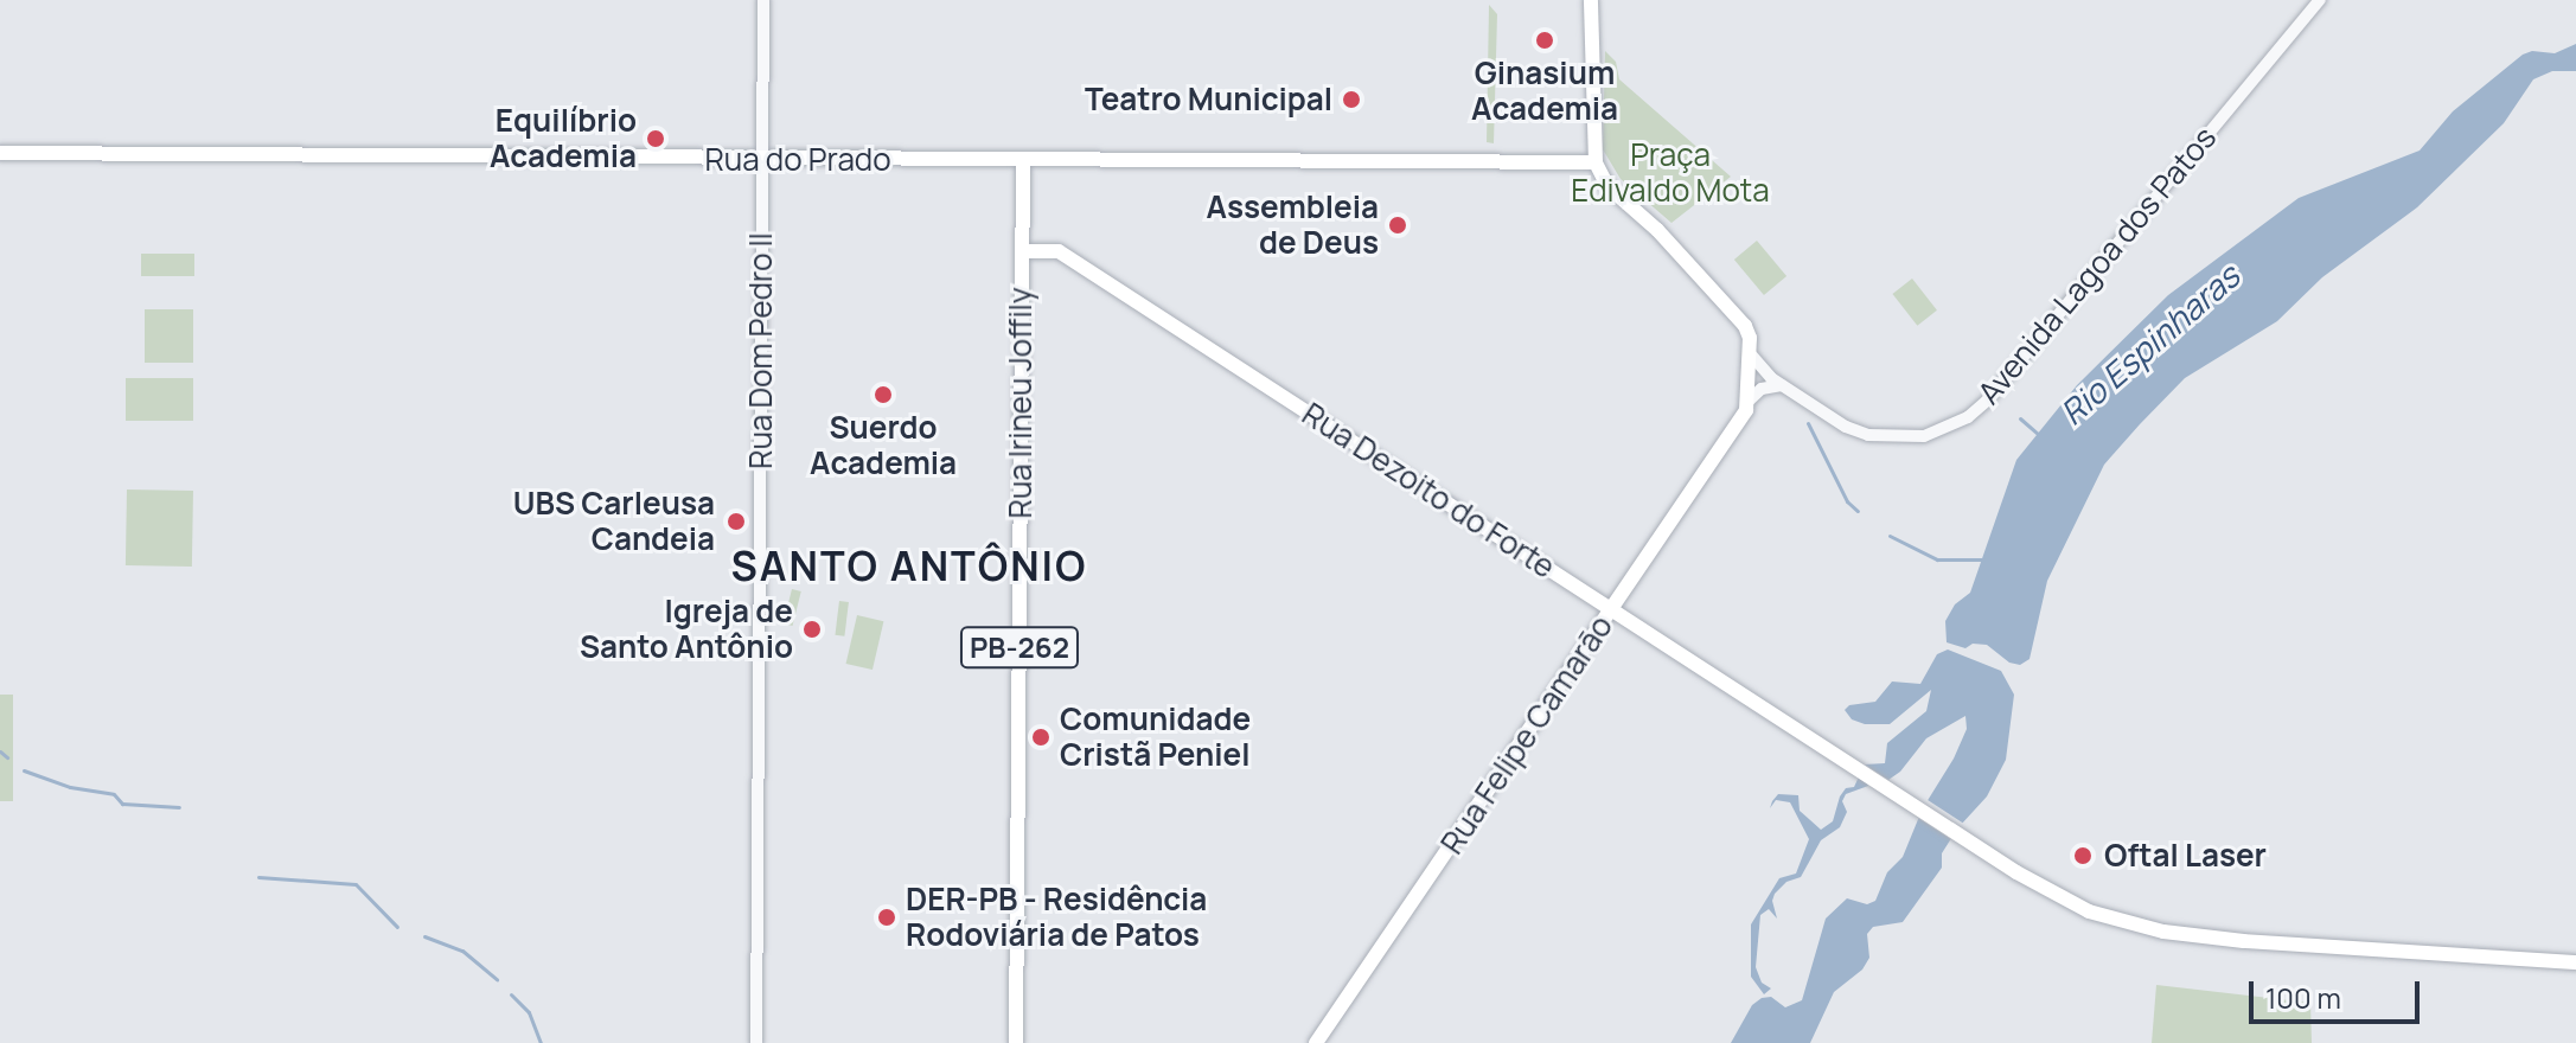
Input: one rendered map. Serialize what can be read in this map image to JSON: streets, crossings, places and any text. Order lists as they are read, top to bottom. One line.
{"streets":{"main road":["Rua do Prado","Rua Irineu Joffily","Rua Dezoito do Forte","PB-262","Rua Felipe Camarão"],"street":["Avenida Lagoa dos Patos","Rua Dom Pedro II"]},"crossings":[["Rua do Prado","Rua Dom Pedro II"],["Rua do Prado","Rua Irineu Joffily"],["Avenida Lagoa dos Patos","Rua Felipe Camarão"],["Rua Irineu Joffily","Rua Dezoito do Forte"],["Rua Dezoito do Forte","Rua Felipe Camarão"]],"districts":["SANTO ANTÔNIO"],"water":["Rio Espinharas"],"parks":["Praça Edivaldo Mota"],"places":["Ginasium Academia","Teatro Municipal","Equilíbrio Academia","Assembleia de Deus","Suerdo Academia","UBS Carleusa Candeia","Igreja de Santo Antônio","Comunidade Cristã Peniel","Oftal Laser","DER-PB - Residência Rodoviária de Patos"],"scale_bar":"100 m"}
